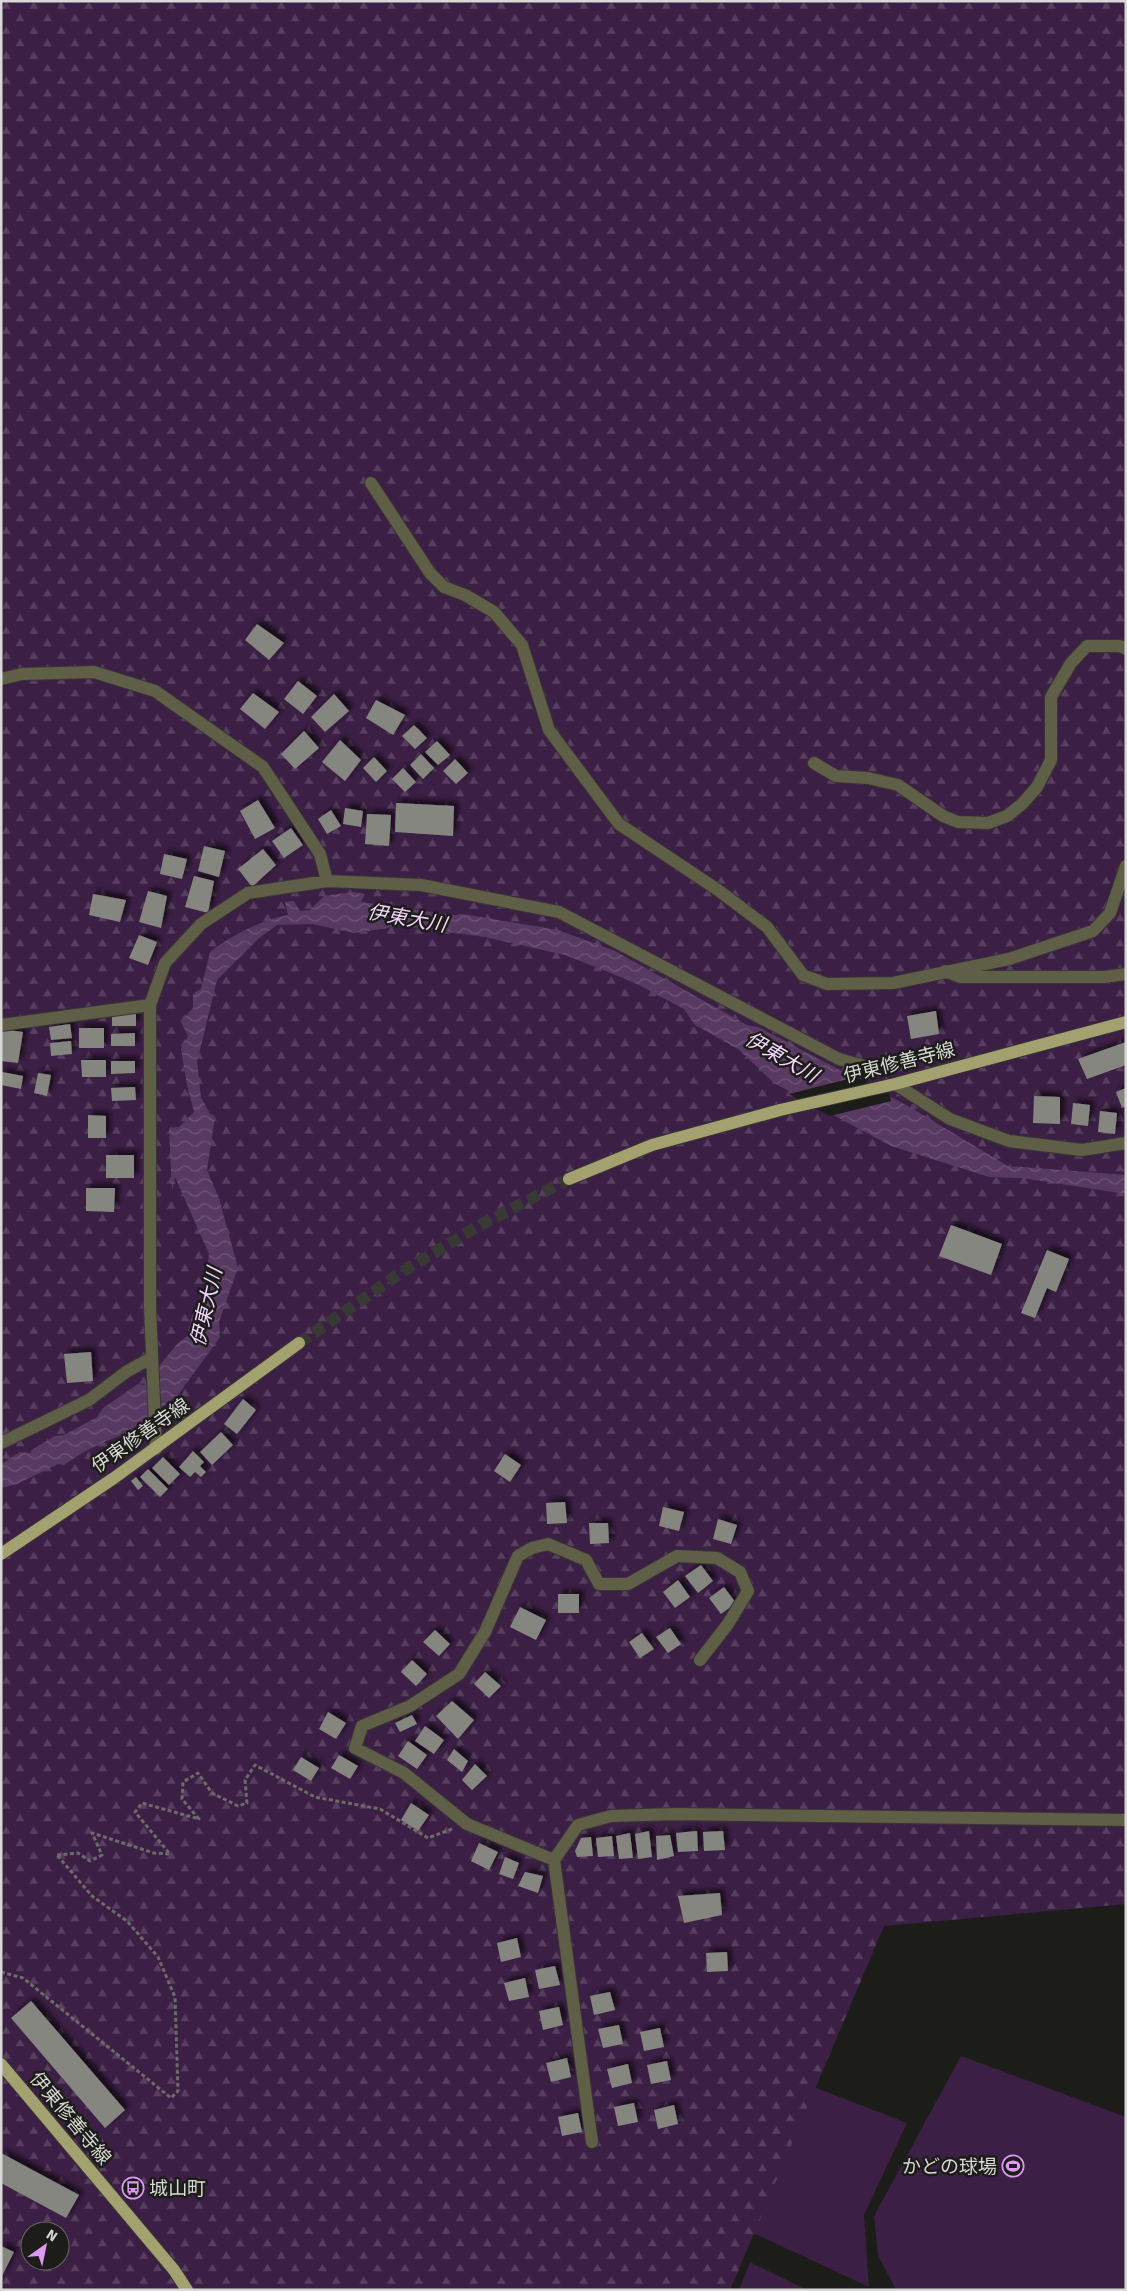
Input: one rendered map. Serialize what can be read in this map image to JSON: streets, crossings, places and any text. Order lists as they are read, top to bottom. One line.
{"streets":{"main road":["伊東修善寺線"]},"water":["伊東大川"],"places":{"sports":["かどの球場"],"bus stop":["城山町"]},"north":"top right"}
